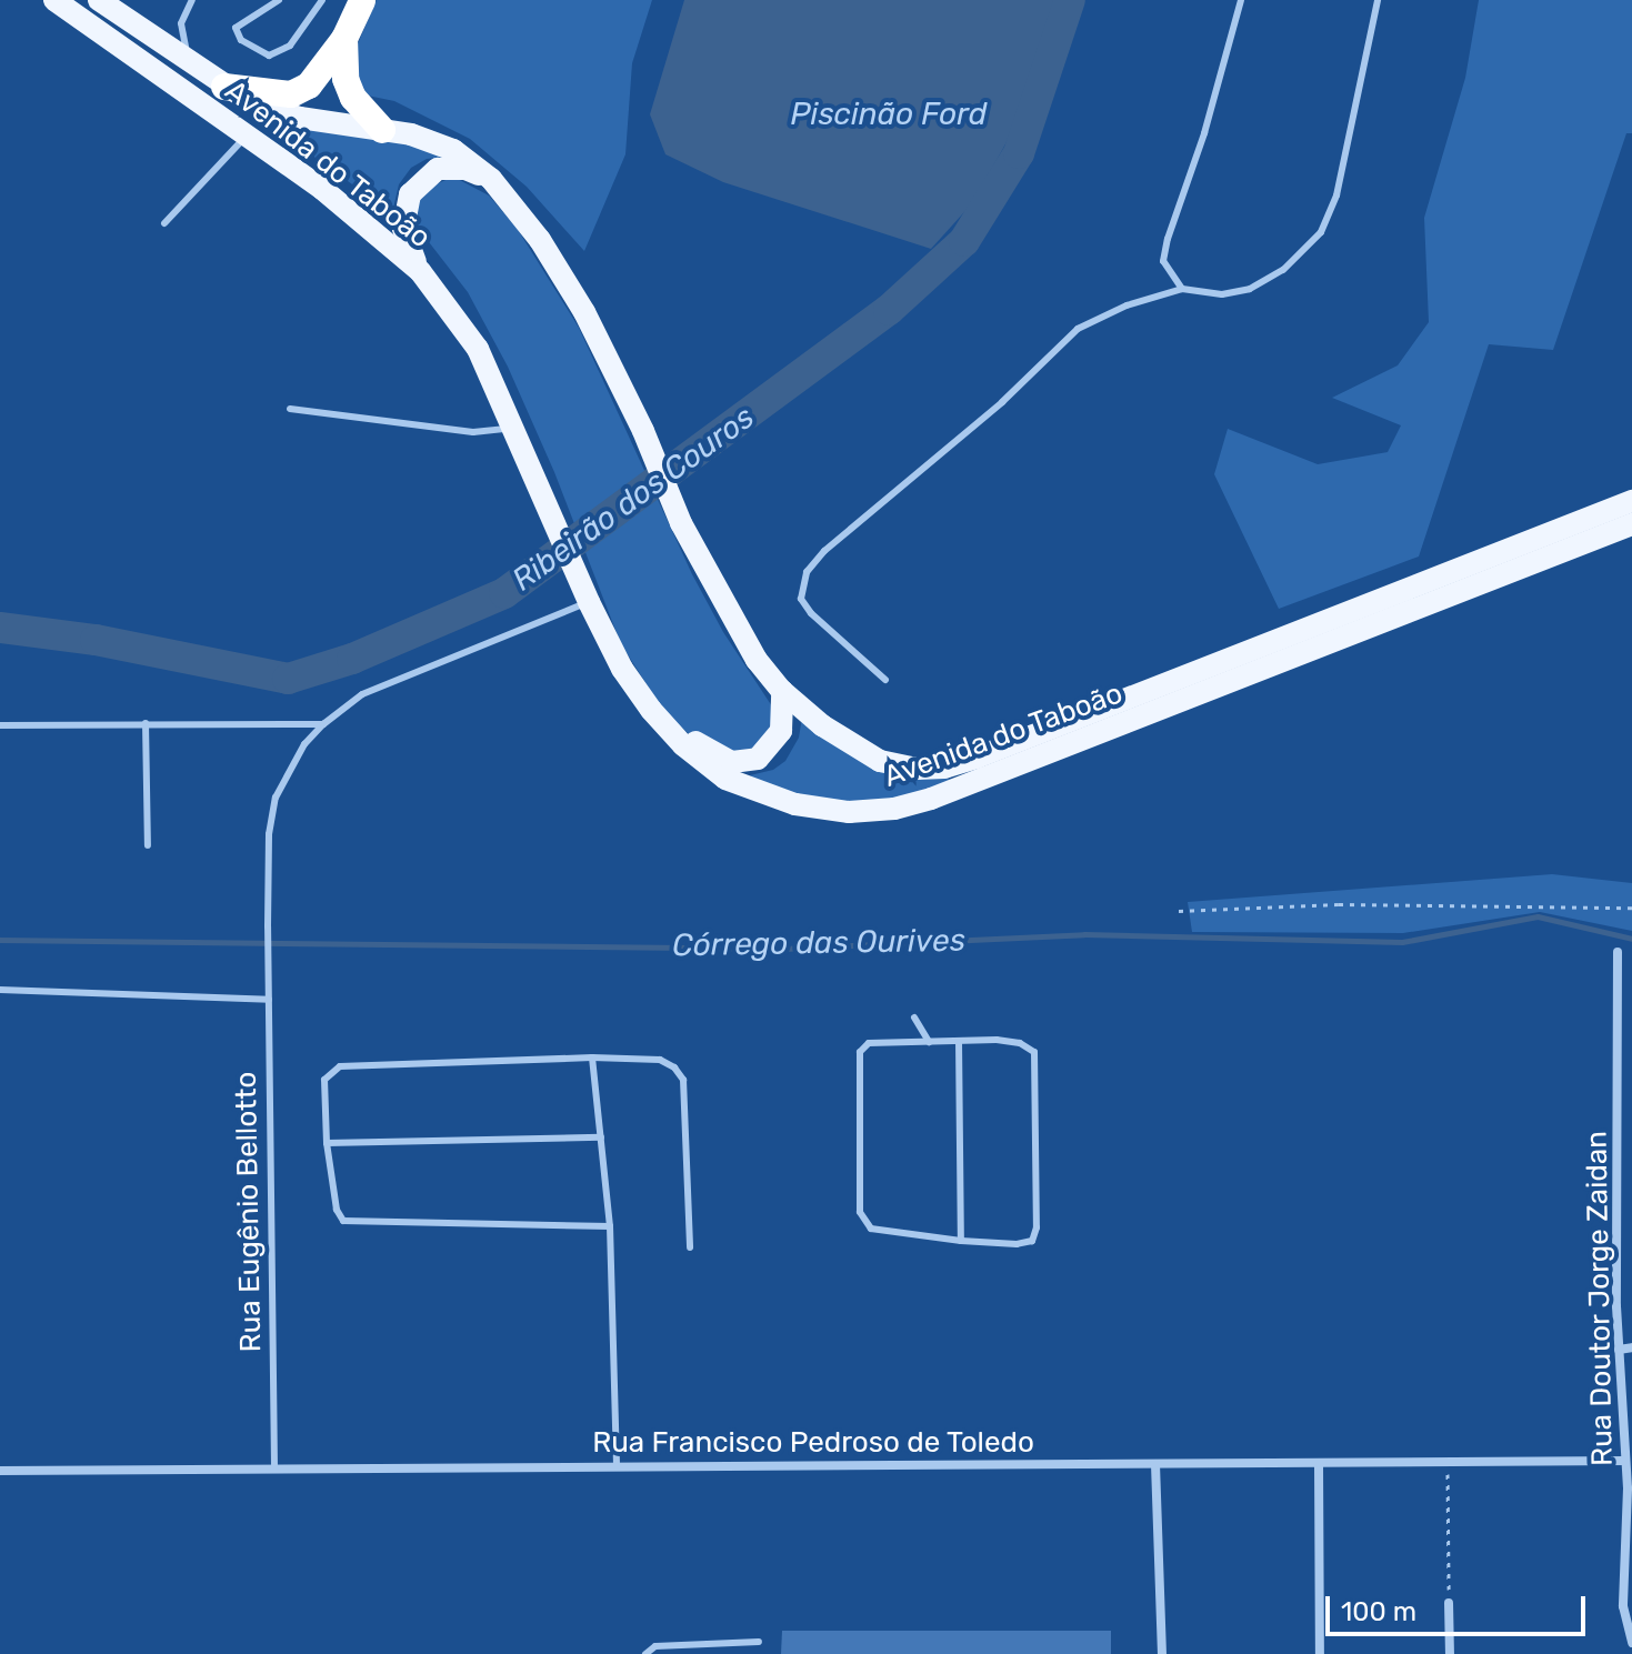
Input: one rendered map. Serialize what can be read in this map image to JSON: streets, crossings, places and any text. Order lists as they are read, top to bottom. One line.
{"streets":{"main road":["Avenida do Taboão"],"street":["Rua Doutor Jorge Zaidan","Rua Francisco Pedroso de Toledo"],"lane":["Rua Eugênio Bellotto"]},"crossings":[["Avenida do Taboão","Rua Eugênio Bellotto"],["Rua Eugênio Bellotto","Rua Francisco Pedroso de Toledo"],["Rua Doutor Jorge Zaidan","Rua Francisco Pedroso de Toledo"]],"water":["Piscinão Ford","Ribeirão dos Couros","Córrego das Ourives"],"scale_bar":"100 m"}
